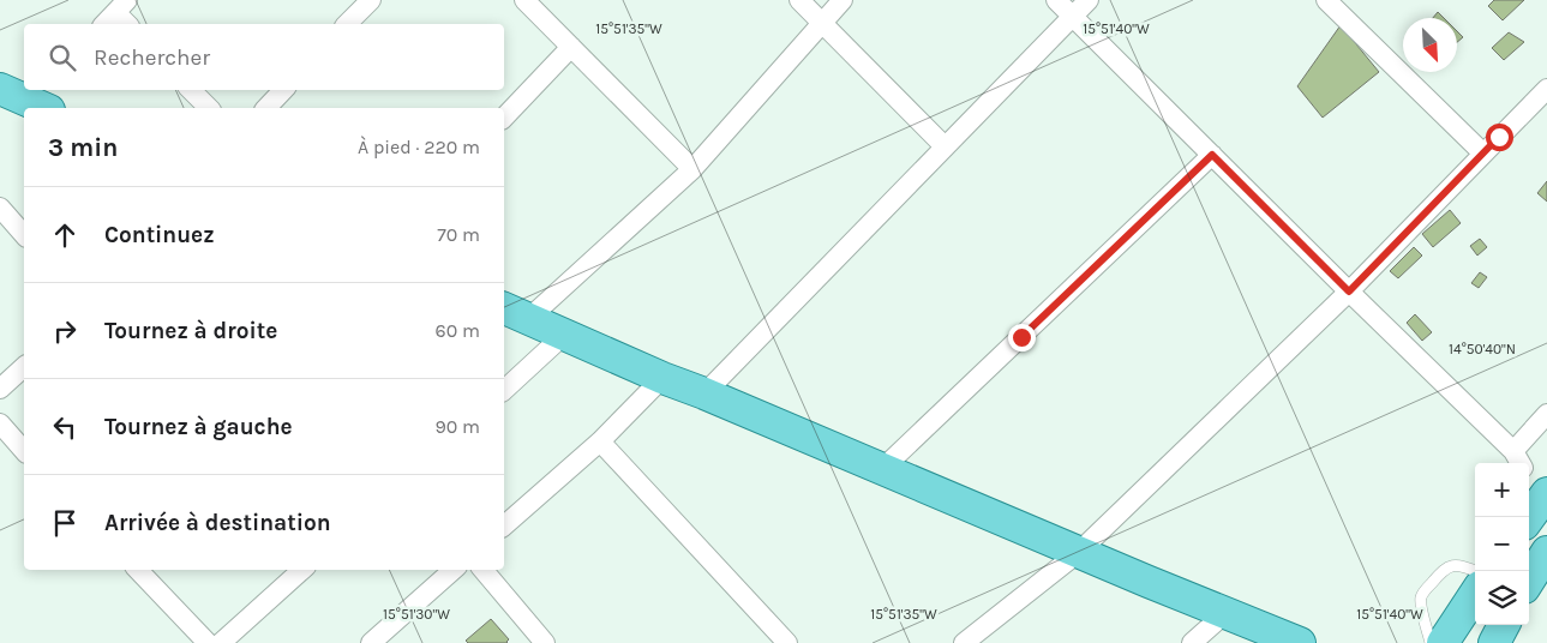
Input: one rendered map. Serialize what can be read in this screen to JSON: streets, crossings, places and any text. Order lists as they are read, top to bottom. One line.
{"north":"bottom right","page":{"search":"Rechercher","heading":["3 min","À pied · 220 m"],"list":[["Continuez","70 m"],["Tournez à droite","60 m"],["Tournez à gauche","90 m"],"Arrivée à destination"],"map_buttons":["+","−"]},"coordinates":["15°51'35\"W","15°51'40\"W","14°50'40\"N","15°51'30\"W"]}
